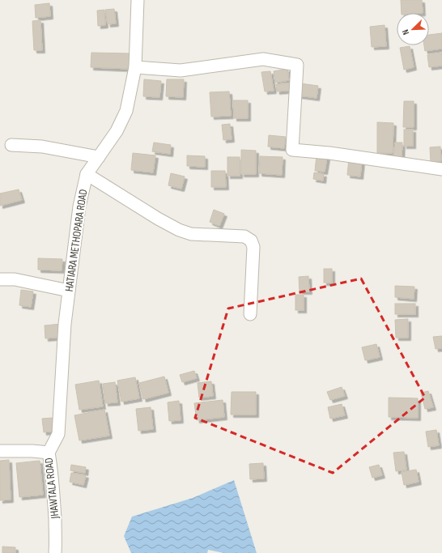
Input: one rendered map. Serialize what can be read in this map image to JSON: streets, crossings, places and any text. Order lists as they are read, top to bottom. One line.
{"streets":{"street":["HATIARA METHOPARA ROAD","JHAWTALA ROAD"]},"crossings":[["HATIARA METHOPARA ROAD","JHAWTALA ROAD"]],"north":"bottom left"}
